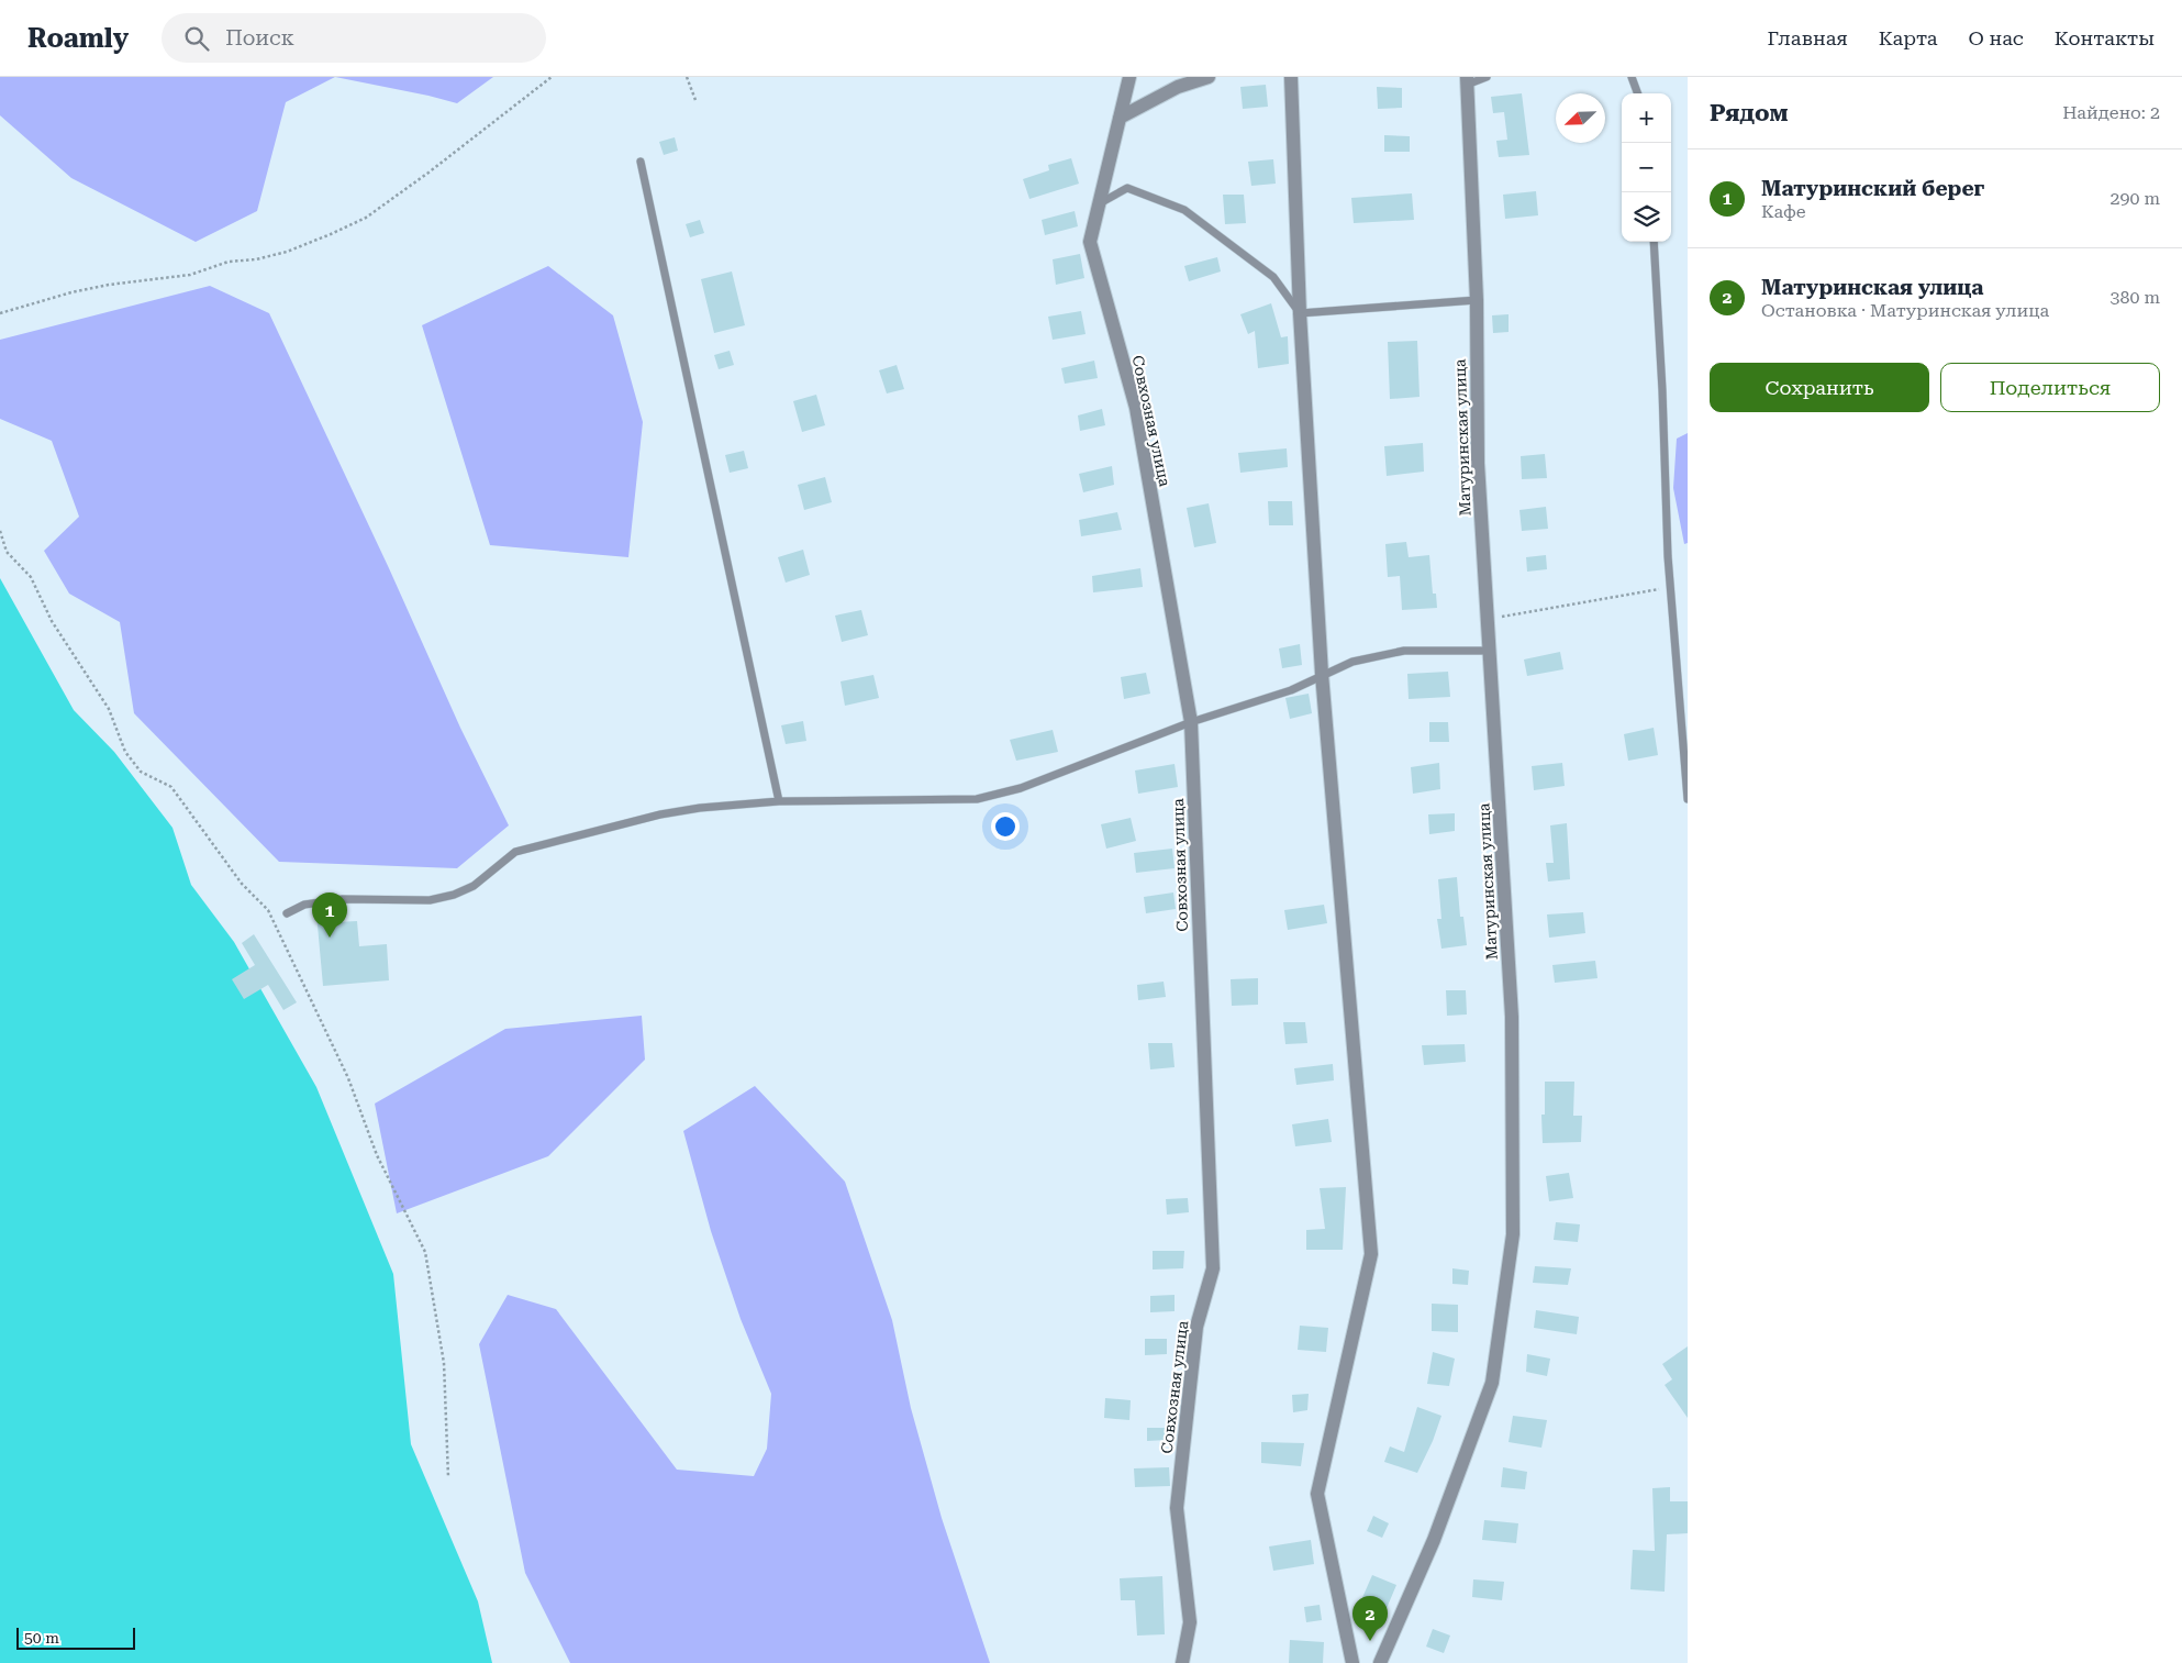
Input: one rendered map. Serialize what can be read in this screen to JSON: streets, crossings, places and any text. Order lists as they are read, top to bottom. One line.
{"streets":{"street":["Совхозная улица","Матуринская улица"]},"scale_bar":"50 m","north":"bottom left","page":{"header":"Roamly","search":"Поиск","nav":["Главная","Карта","О нас","Контакты"],"heading":["Рядом","Найдено: 2"],"map_buttons":["+","−"],"list":[{"mark":"1","name":"Матуринский берег","note":"Кафе","value":"290 m"},{"mark":"2","name":"Матуринская улица","note":"Остановка · Матуринская улица","value":"380 m"}],"buttons":["Сохранить","Поделиться"],"pins":["1","2"],"scale":"50 m"}}
